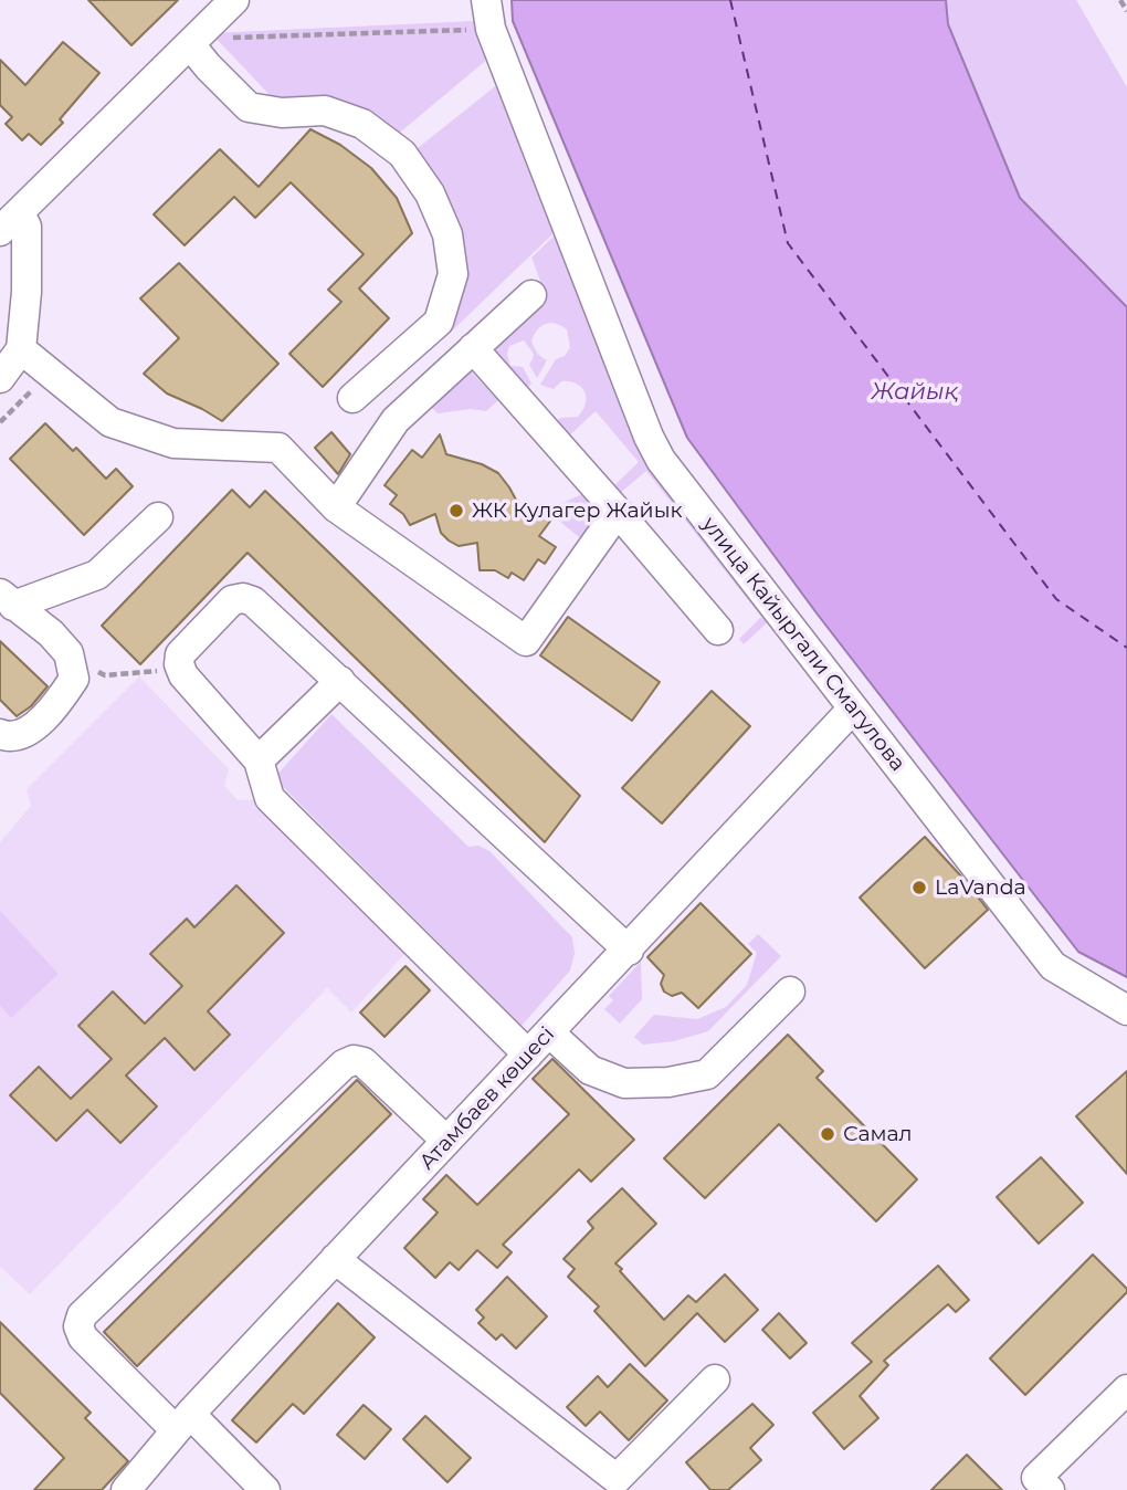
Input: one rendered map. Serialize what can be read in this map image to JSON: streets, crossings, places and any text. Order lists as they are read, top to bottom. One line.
{"streets":{"street":["улица Кайыргали Смагулова","Атамбаев көшесі"]},"crossings":[["улица Кайыргали Смагулова","Атамбаев көшесі"]],"water":["Жайық"],"places":["ЖК Кулагер Жайык","LaVanda","Самал"]}
